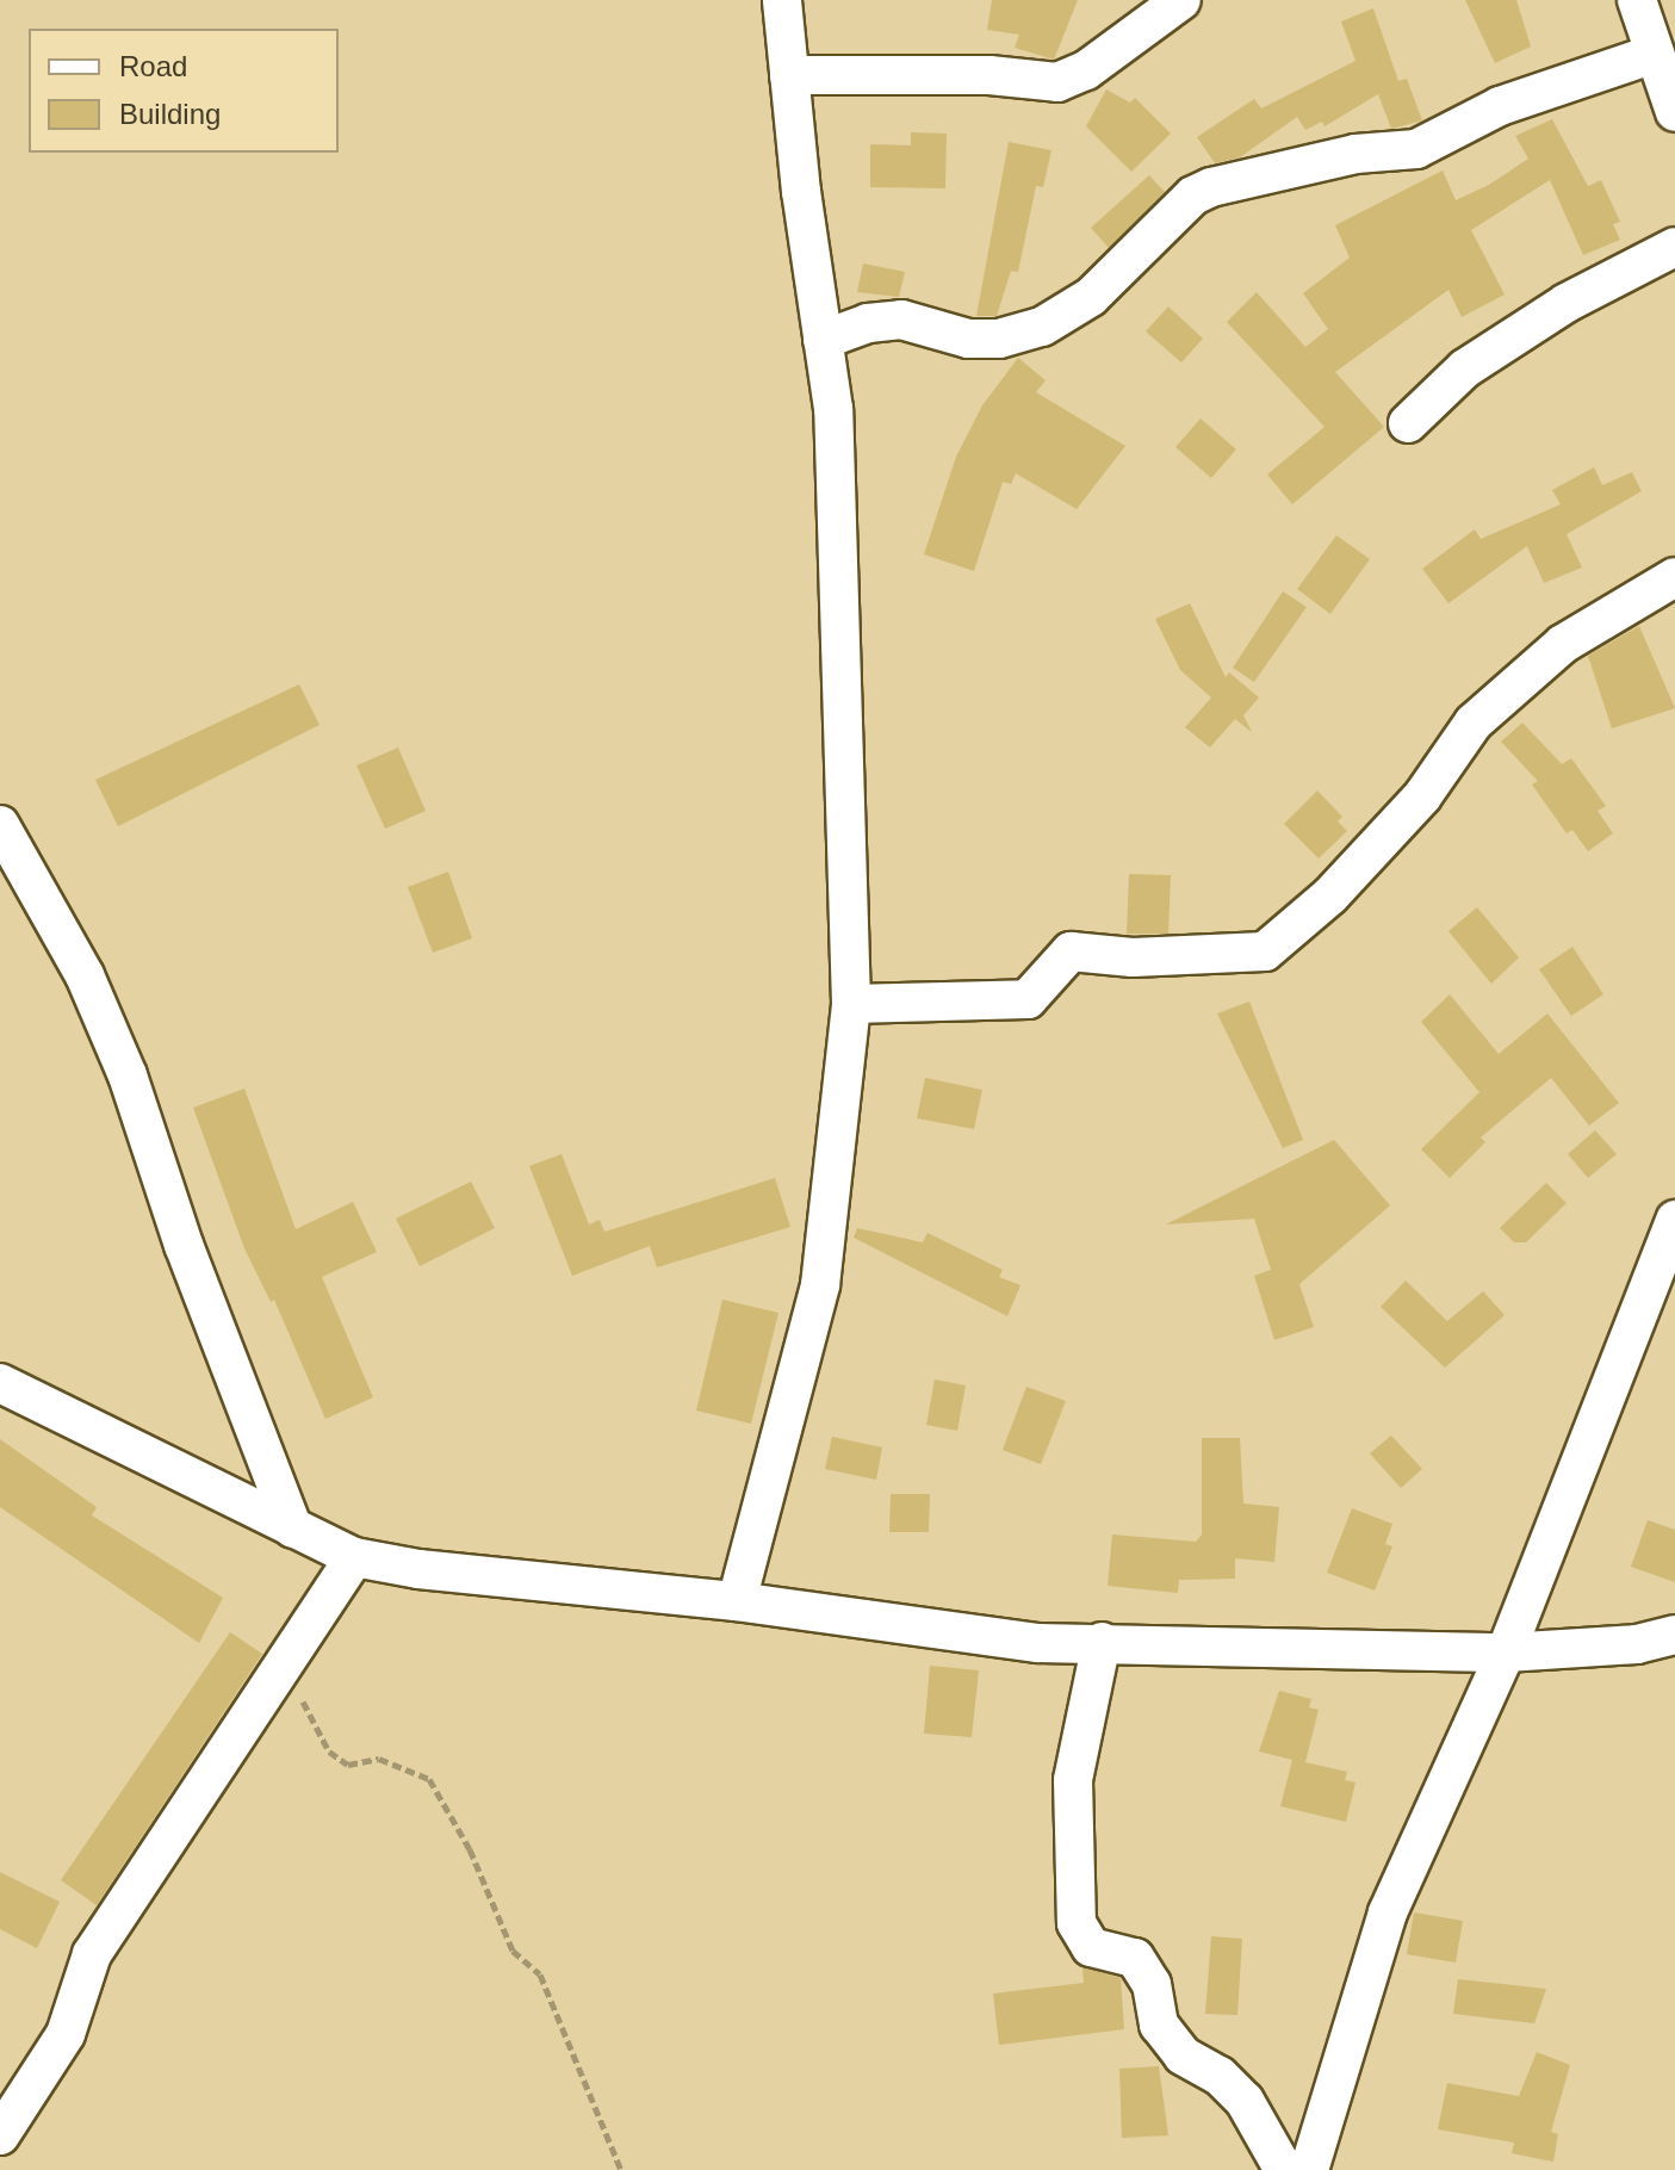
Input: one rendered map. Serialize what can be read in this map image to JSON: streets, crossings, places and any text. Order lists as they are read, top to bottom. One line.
{"legend":["Road","Building"]}
